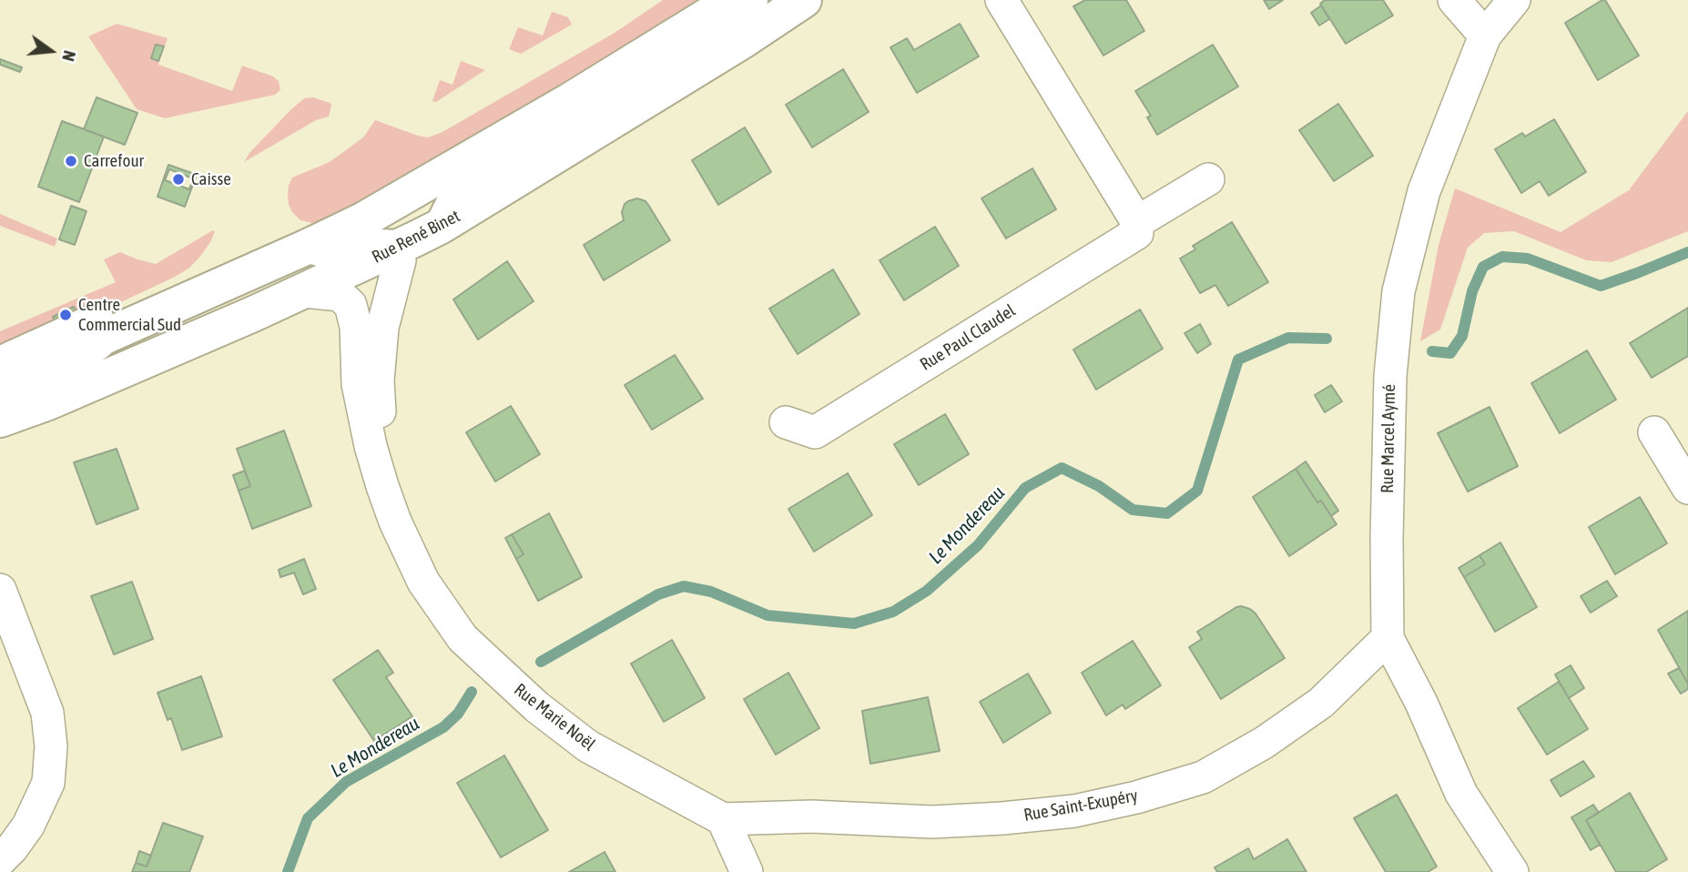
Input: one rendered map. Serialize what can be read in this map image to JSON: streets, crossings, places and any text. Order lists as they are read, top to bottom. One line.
{"streets":{"street":["Rue René Binet","Rue Paul Claudel","Rue Marcel Aymé","Rue Marie Noël","Rue Saint-Exupéry"]},"crossings":[["Rue René Binet","Rue Marie Noël"],["Rue Marcel Aymé","Rue Saint-Exupéry"],["Rue Marie Noël","Rue Saint-Exupéry"]],"water":["Le Mondereau"],"places":["Carrefour","Caisse","Centre Commercial Sud"],"north":"right"}
